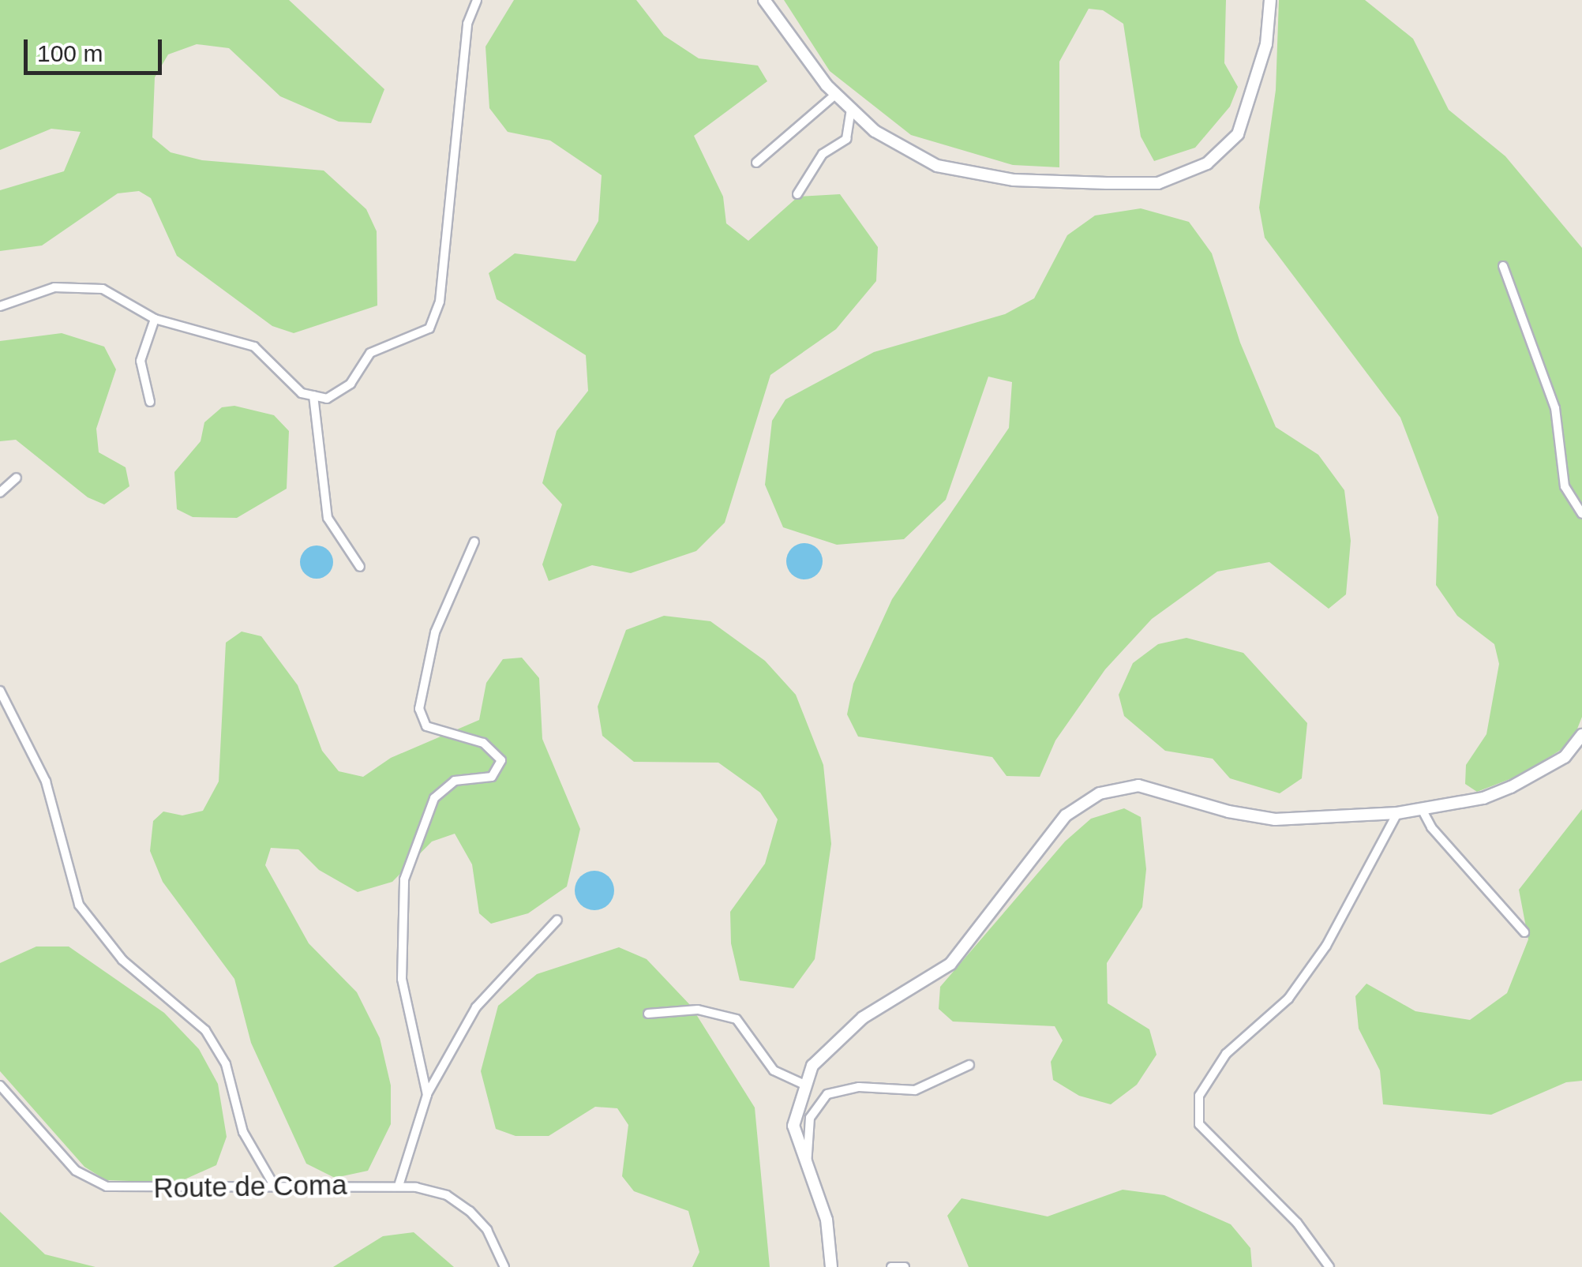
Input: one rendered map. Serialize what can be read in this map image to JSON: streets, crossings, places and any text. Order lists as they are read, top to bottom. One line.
{"streets":{"street":["Route de Coma"]},"scale_bar":"100 m"}
